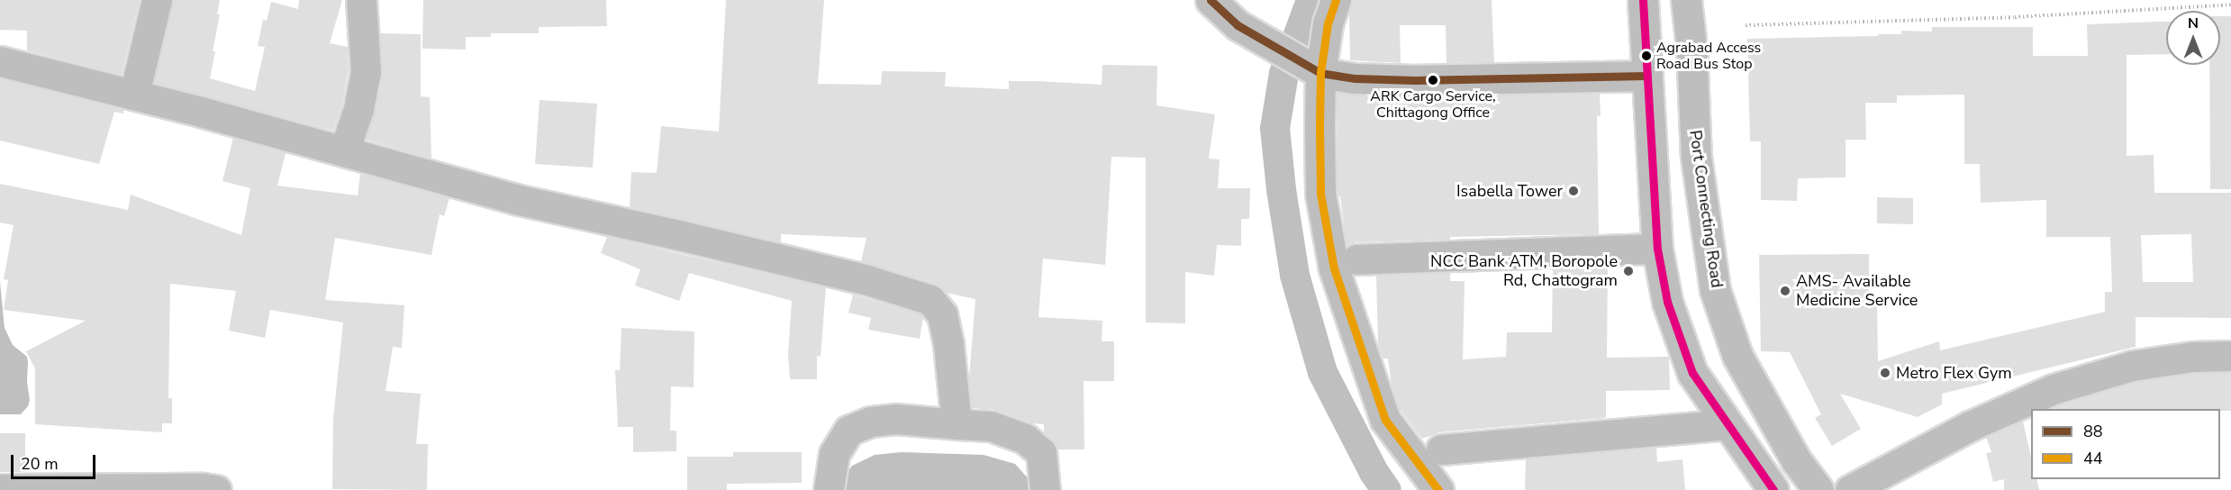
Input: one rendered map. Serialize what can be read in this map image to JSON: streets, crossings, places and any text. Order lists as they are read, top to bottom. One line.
{"streets":{"main road":["Port Connecting Road"]},"places":["Agrabad Access Road Bus Stop","ARK Cargo Service, Chittagong Office","Isabella Tower","NCC Bank ATM, Boropole Rd, Chattogram","AMS- Available Medicine Service","Metro Flex Gym"],"lines":["transit line 88","transit line 44"],"legend":["88","44"],"scale_bar":"20 m","north":"top"}
